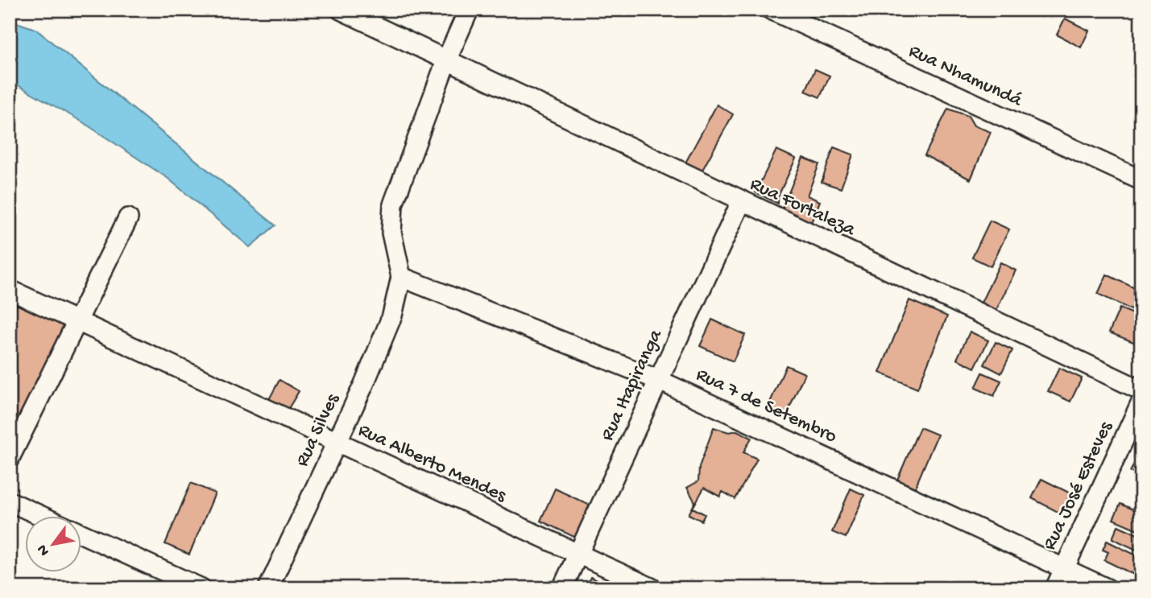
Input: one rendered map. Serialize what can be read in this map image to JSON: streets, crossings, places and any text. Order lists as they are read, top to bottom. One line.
{"streets":{"street":["Rua Nhamundá","Rua Fortaleza","Rua Itapiranga","Rua 7 de Setembro","Rua Silves","Rua Alberto Mendes","Rua José Esteves"]},"crossings":[["Rua Fortaleza","Rua Itapiranga"],["Rua Itapiranga","Rua 7 de Setembro"],["Rua Itapiranga","Rua Alberto Mendes"],["Rua 7 de Setembro","Rua Silves"],["Rua 7 de Setembro","Rua José Esteves"],["Rua Silves","Rua Alberto Mendes"]],"north":"bottom left"}
